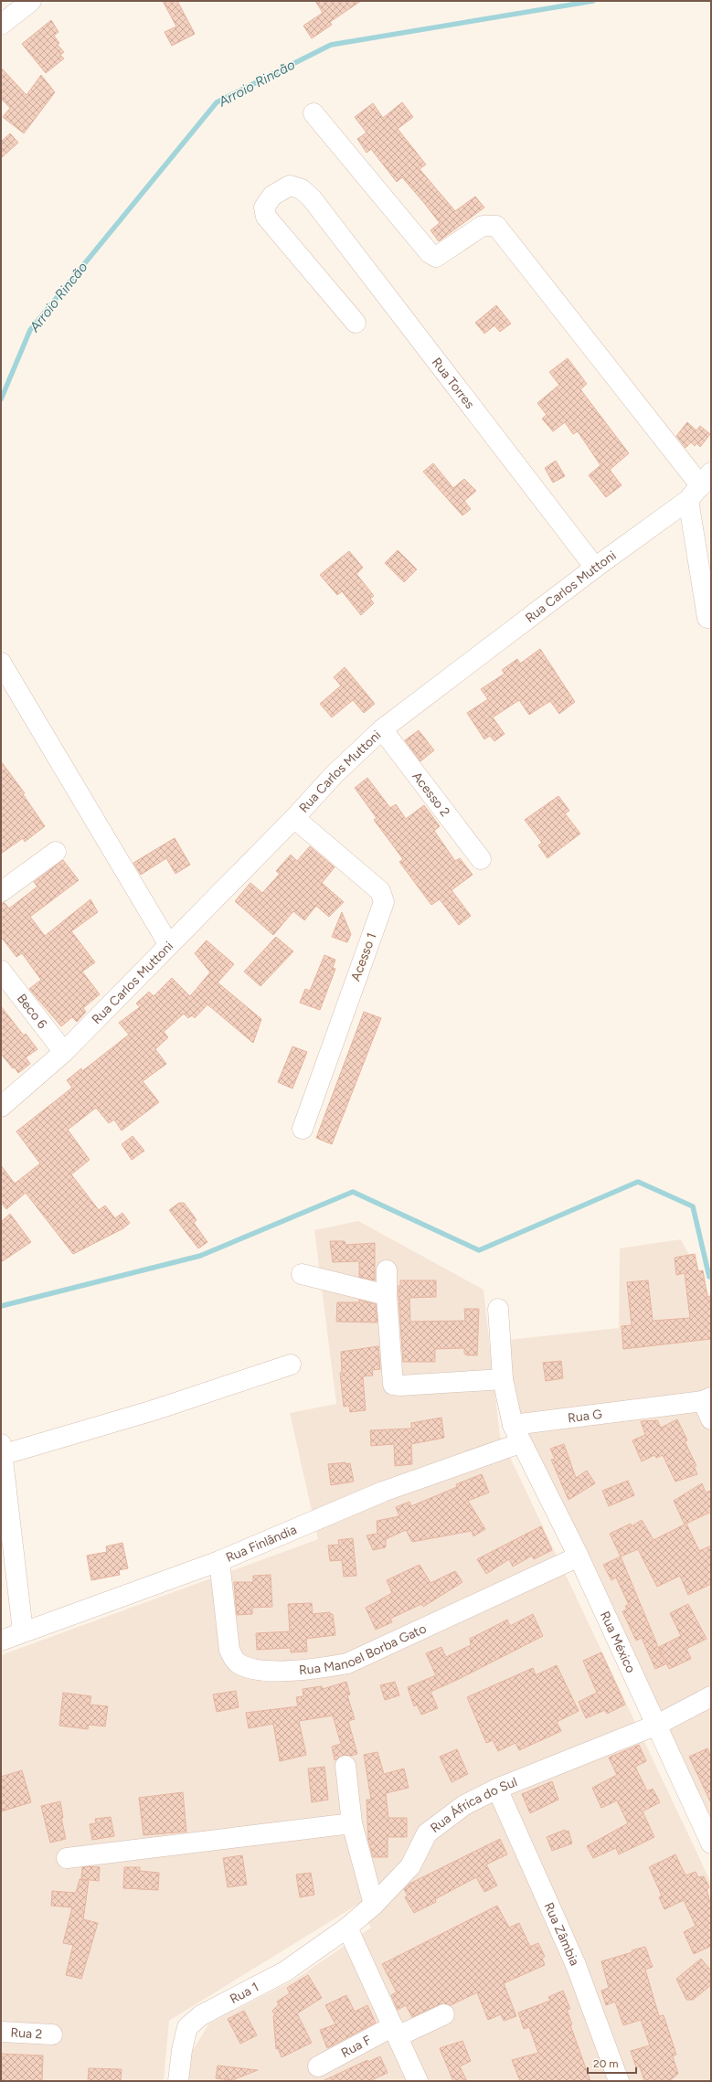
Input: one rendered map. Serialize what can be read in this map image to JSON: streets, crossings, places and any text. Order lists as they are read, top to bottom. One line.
{"streets":{"street":["Rua Torres","Rua Carlos Muttoni","Acesso 2","Acesso 1","Beco 6","Rua G","Rua Finlândia","Rua México","Rua Manoel Borba Gato","Rua África do Sul","Rua Zâmbia","Rua 1","Rua 2","Rua F"]},"crossings":[["Rua Torres","Rua Carlos Muttoni"],["Rua Carlos Muttoni","Acesso 2"],["Rua Carlos Muttoni","Acesso 1"],["Rua Carlos Muttoni","Beco 6"],["Rua G","Rua México"],["Rua Finlândia","Rua México"],["Rua Finlândia","Rua Manoel Borba Gato"],["Rua México","Rua Manoel Borba Gato"],["Rua México","Rua África do Sul"],["Rua África do Sul","Rua Zâmbia"],["Rua África do Sul","Rua 1"]],"water":["Arroio Rincão"],"scale_bar":"20 m"}
